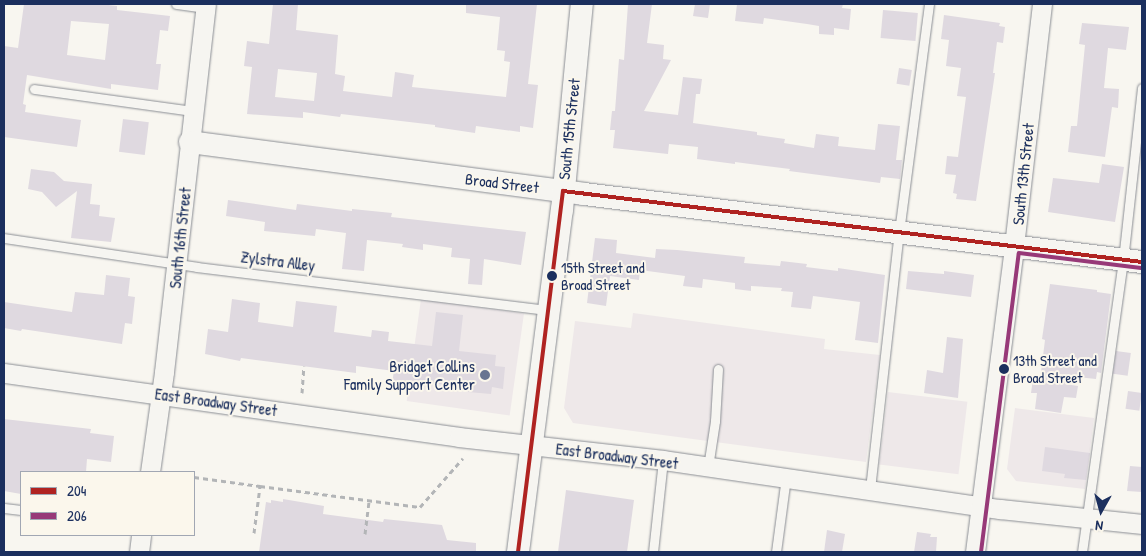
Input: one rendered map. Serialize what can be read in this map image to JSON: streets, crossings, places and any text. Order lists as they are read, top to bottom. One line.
{"streets":{"street":["South 15th Street","South 13th Street","Broad Street","South 16th Street","East Broadway Street"],"lane":["Zylstra Alley"]},"crossings":[["South 15th Street","Broad Street"],["South 15th Street","Zylstra Alley"],["South 15th Street","East Broadway Street"],["South 13th Street","Broad Street"],["South 13th Street","East Broadway Street"],["Broad Street","South 16th Street"],["South 16th Street","Zylstra Alley"],["South 16th Street","East Broadway Street"]],"places":["15th Street and Broad Street","13th Street and Broad Street","Bridget Collins Family Support Center"],"lines":["transit line 204","transit line 206"],"legend":["204","206"],"north":"bottom"}
